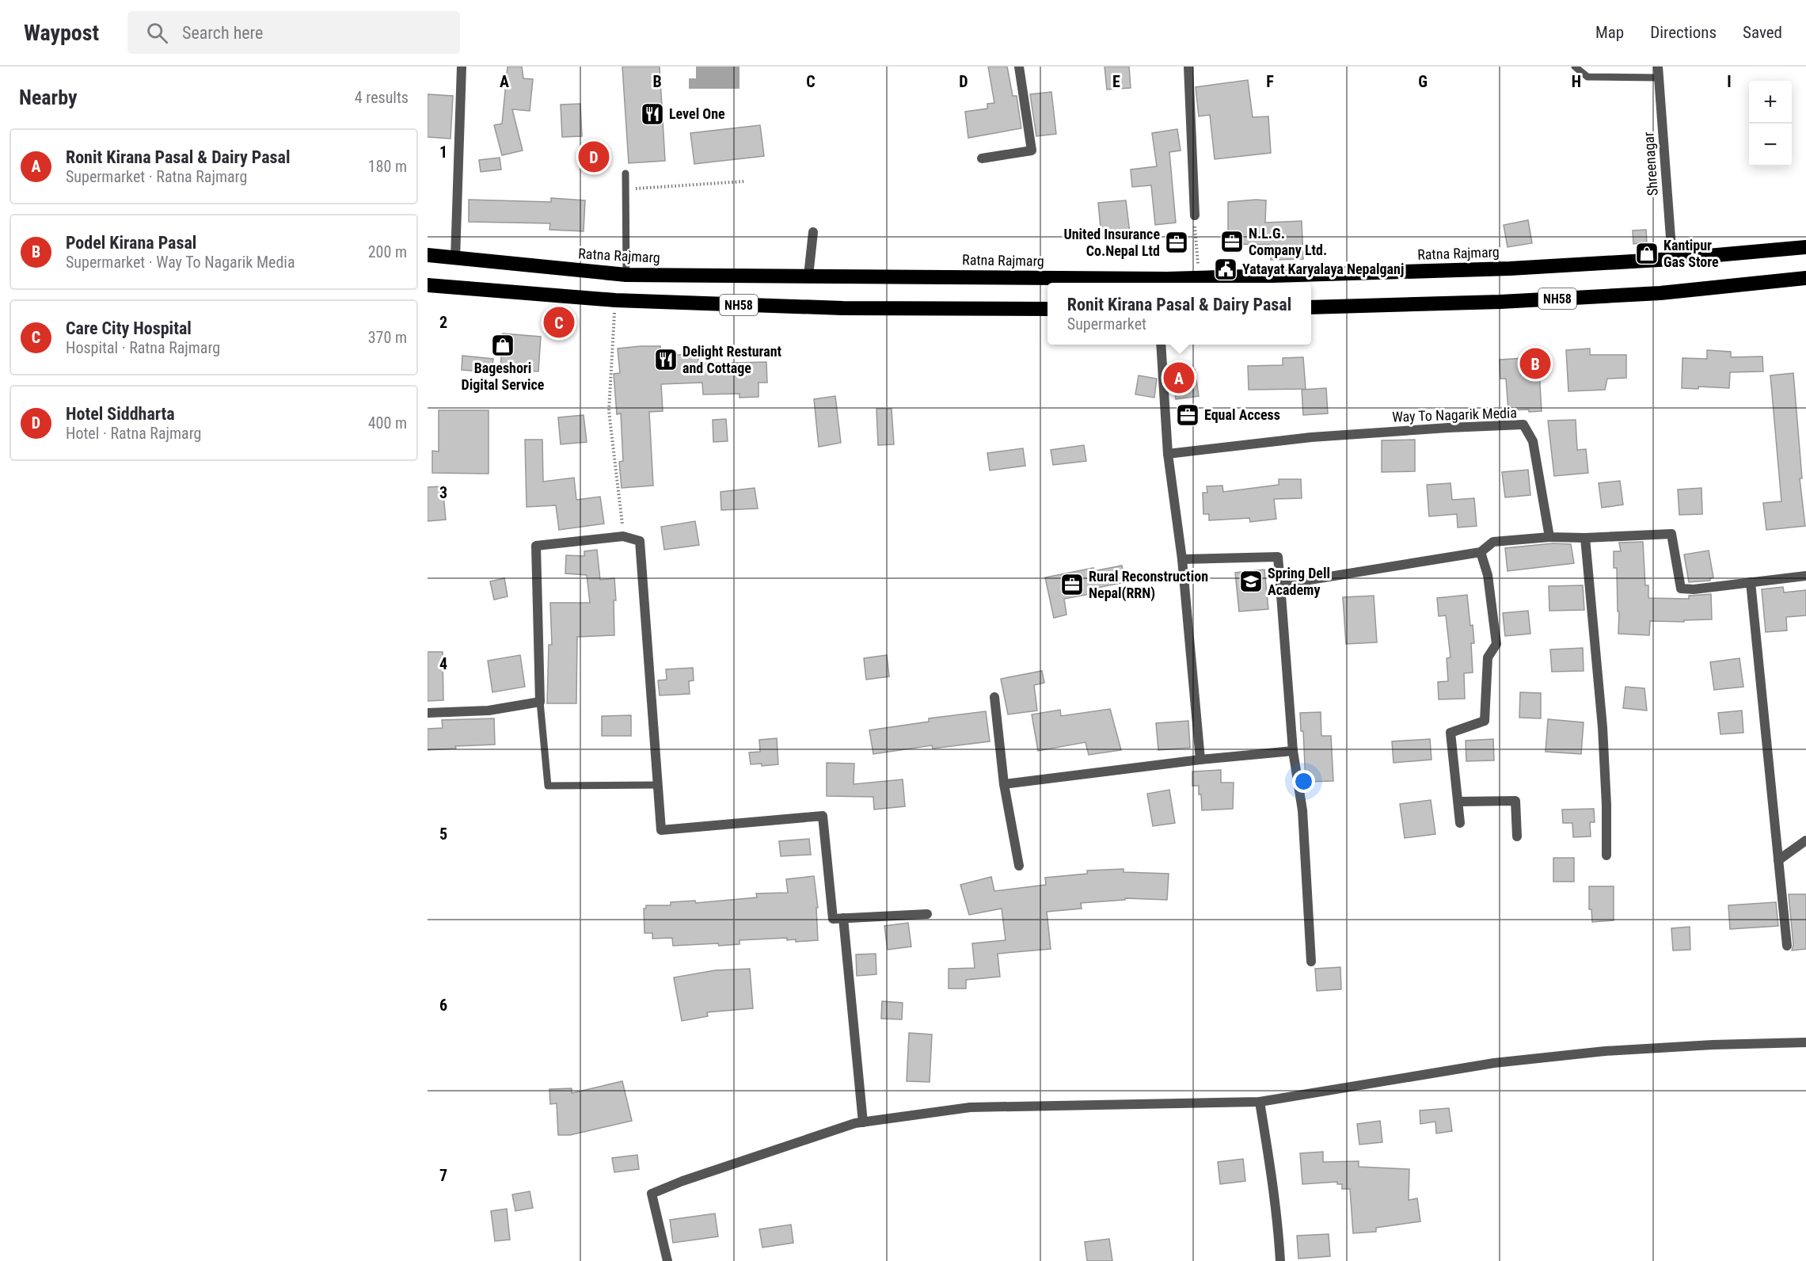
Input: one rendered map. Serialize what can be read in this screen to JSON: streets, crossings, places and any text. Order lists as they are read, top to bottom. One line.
{"streets":{"highway":["Ratna Rajmarg","NH58"],"street":["Shreenagar","Way To Nagarik Media"]},"crossings":[["Shreenagar","Ratna Rajmarg"]],"places":{"restaurant":["Level One","Delight Resturant and Cottage"],"office":["N.L.G. Company Ltd.","United Insurance Co.Nepal Ltd","Equal Access","Rural Reconstruction Nepal(RRN)"],"shop":["Kantipur Gas Store","Bageshori Digital Service"],"public building":["Yatayat Karyalaya Nepalganj"],"school or university":["Spring Dell Academy"]},"page":{"header":"Waypost","search":"Search here","nav":["Map","Directions","Saved"],"heading":["Nearby","4 results"],"map_buttons":["+","−"],"list":[{"mark":"A","name":"Ronit Kirana Pasal & Dairy Pasal","note":"Supermarket · Ratna Rajmarg","value":"180 m"},{"mark":"B","name":"Podel Kirana Pasal","note":"Supermarket · Way To Nagarik Media","value":"200 m"},{"mark":"C","name":"Care City Hospital","note":"Hospital · Ratna Rajmarg","value":"370 m"},{"mark":"D","name":"Hotel Siddharta","note":"Hotel · Ratna Rajmarg","value":"400 m"}],"pins":["D","C","B","A"],"popup":["Ronit Kirana Pasal & Dairy Pasal","Supermarket"]},"grid":{"columns":["A","B","C","D","E","F","G","H","I"],"rows":["1","2","3","4","5","6","7"]}}
